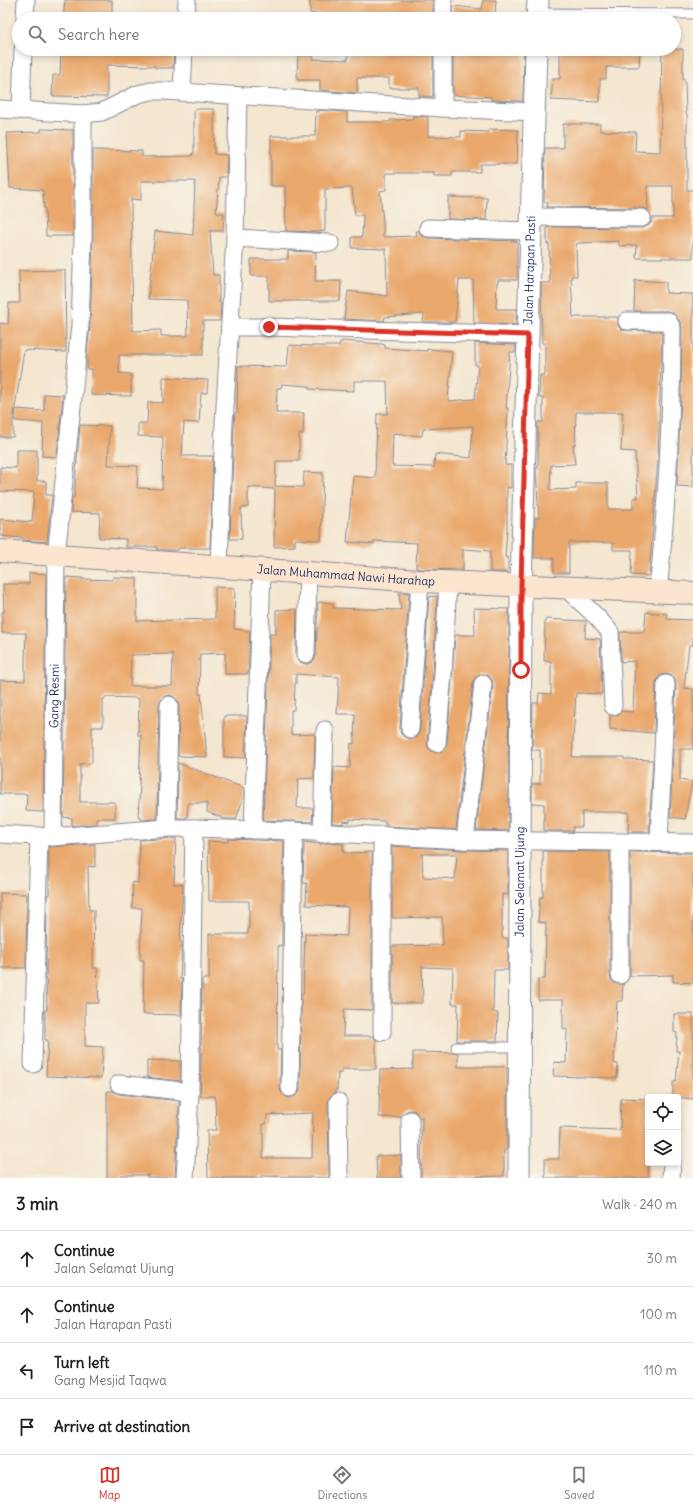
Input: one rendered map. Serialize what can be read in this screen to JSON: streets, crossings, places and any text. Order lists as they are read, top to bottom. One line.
{"streets":{"main road":["Jalan Muhammad Nawi Harahap"],"street":["Jalan Harapan Pasti","Gang Resmi","Jalan Selamat Ujung"]},"crossings":[["Jalan Harapan Pasti","Jalan Muhammad Nawi Harahap"],["Jalan Harapan Pasti","Jalan Selamat Ujung"],["Jalan Muhammad Nawi Harahap","Gang Resmi"],["Jalan Muhammad Nawi Harahap","Jalan Selamat Ujung"]],"page":{"search":"Search here","heading":["3 min","Walk · 240 m"],"list":[["Continue","Jalan Selamat Ujung","30 m"],["Continue","Jalan Harapan Pasti","100 m"],["Turn left","Gang Mesjid Taqwa","110 m"],"Arrive at destination"],"nav":["Map","Directions","Saved"]}}
